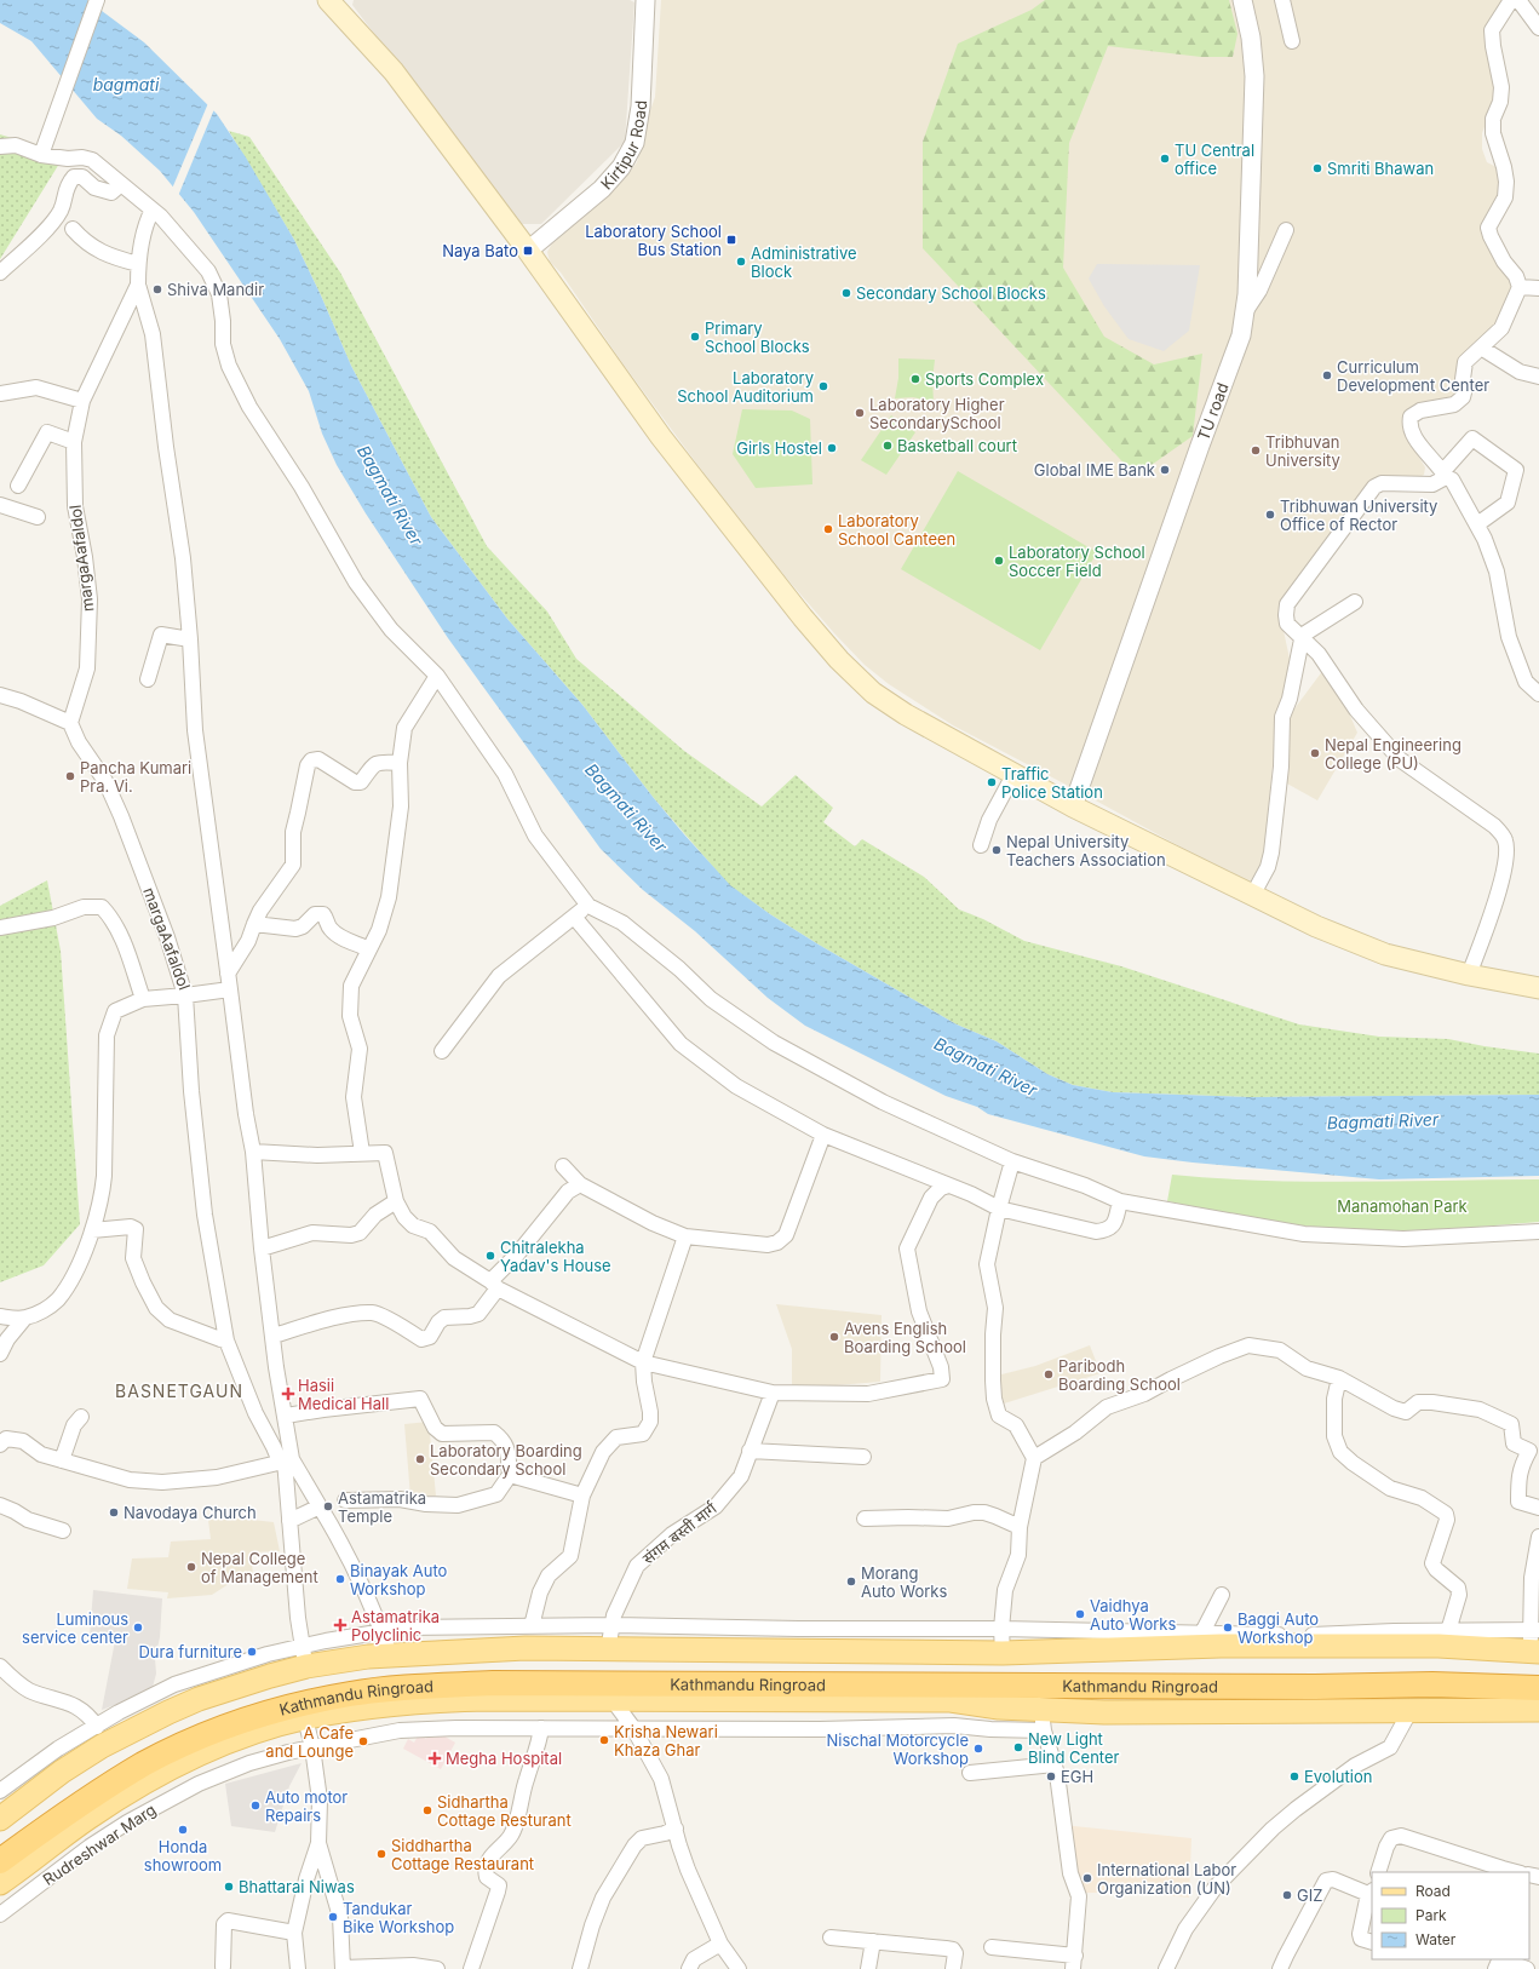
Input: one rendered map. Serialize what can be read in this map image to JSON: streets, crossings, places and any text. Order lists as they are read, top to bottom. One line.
{"streets":{"highway":["Kathmandu Ringroad"],"street":["Kirtipur Road","TU road","margaAafaldol","संगम बस्ती मार्ग","Rudreshwar Marg"]},"districts":["BASNETGAUN"],"water":["bagmati","Bagmati River"],"parks":["Manamohan Park"],"places":{"other":["TU Central office","Smriti Bhawan","Administrative Block","Shiva Mandir","Secondary School Blocks","Primary School Blocks","Curriculum Development Center","Sports Complex","Laboratory School Auditorium","Laboratory Higher SecondarySchool","Basketball court","Girls Hostel","Tribhuvan University","Global IME Bank","Tribhuwan University Office of Rector","Laboratory School Canteen","Laboratory School Soccer Field","Nepal Engineering College (PU)","Pancha Kumari Pra. Vi.","Traffic Police Station","Nepal University Teachers Association","Chitralekha Yadav's House","Avens English Boarding School","Paribodh Boarding School","Laboratory Boarding Secondary School","Astamatrika Temple","Navodaya Church","Nepal College of Management","Binayak Auto Workshop","Morang Auto Works","Vaidhya Auto Works","Luminous service center","Baggi Auto Workshop","Dura furniture","Krisha Newari Khaza Ghar","A Cafe and Lounge","New Light Blind Center","Nischal Motorcycle Workshop","EGH","Evolution","Auto motor Repairs","Sidhartha Cottage Resturant","Honda showroom","Siddhartha Cottage Restaurant","International Labor Organization (UN)","Bhattarai Niwas","GIZ","Tandukar Bike Workshop"],"transit":["Laboratory School Bus Station","Naya Bato"],"health":["Hasii Medical Hall","Astamatrika Polyclinic","Megha Hospital"]},"legend":["Road","Park","Water"]}
